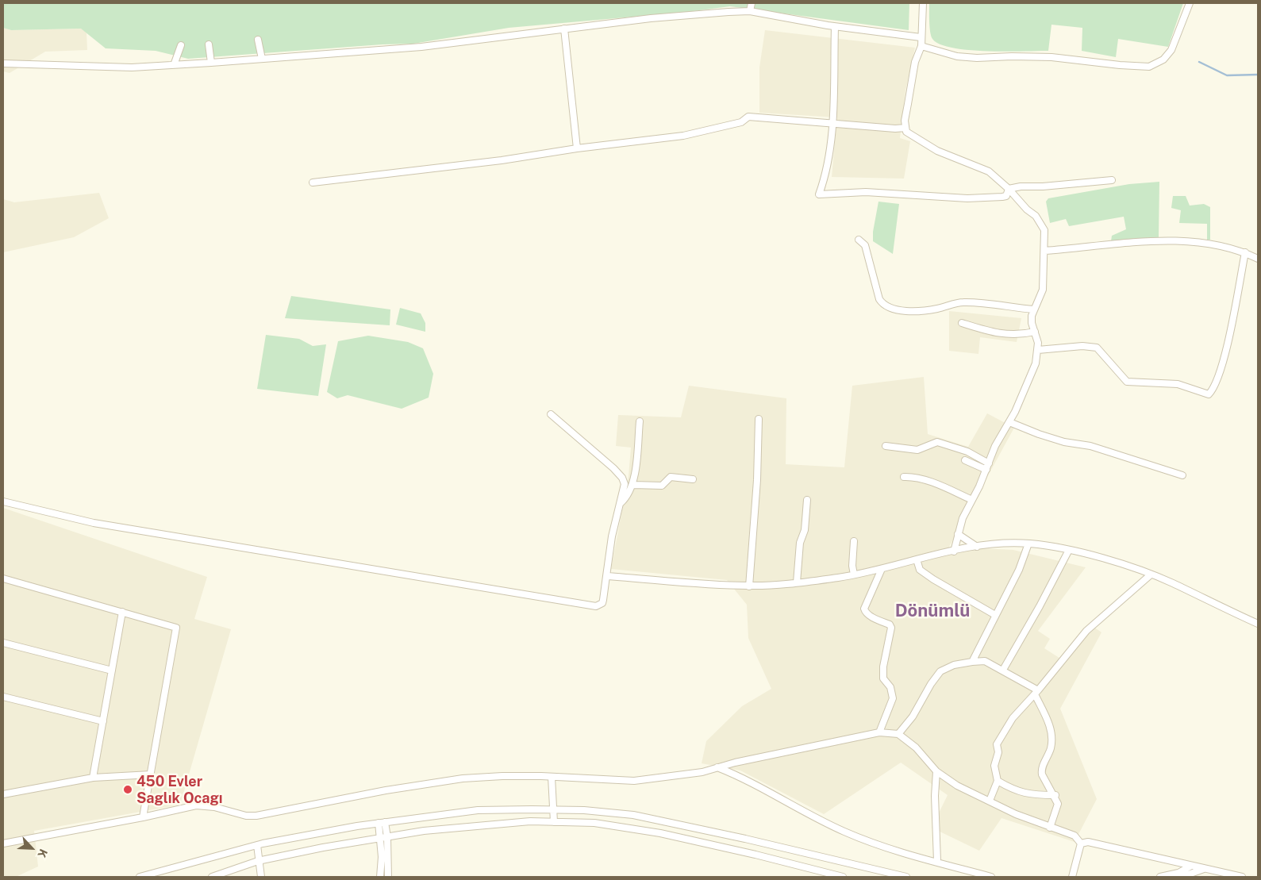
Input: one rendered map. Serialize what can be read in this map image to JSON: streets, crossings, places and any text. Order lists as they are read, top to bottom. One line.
{"districts":["Dönümlü"],"places":["450 Evler Saglık Ocagı"],"north":"bottom right"}
